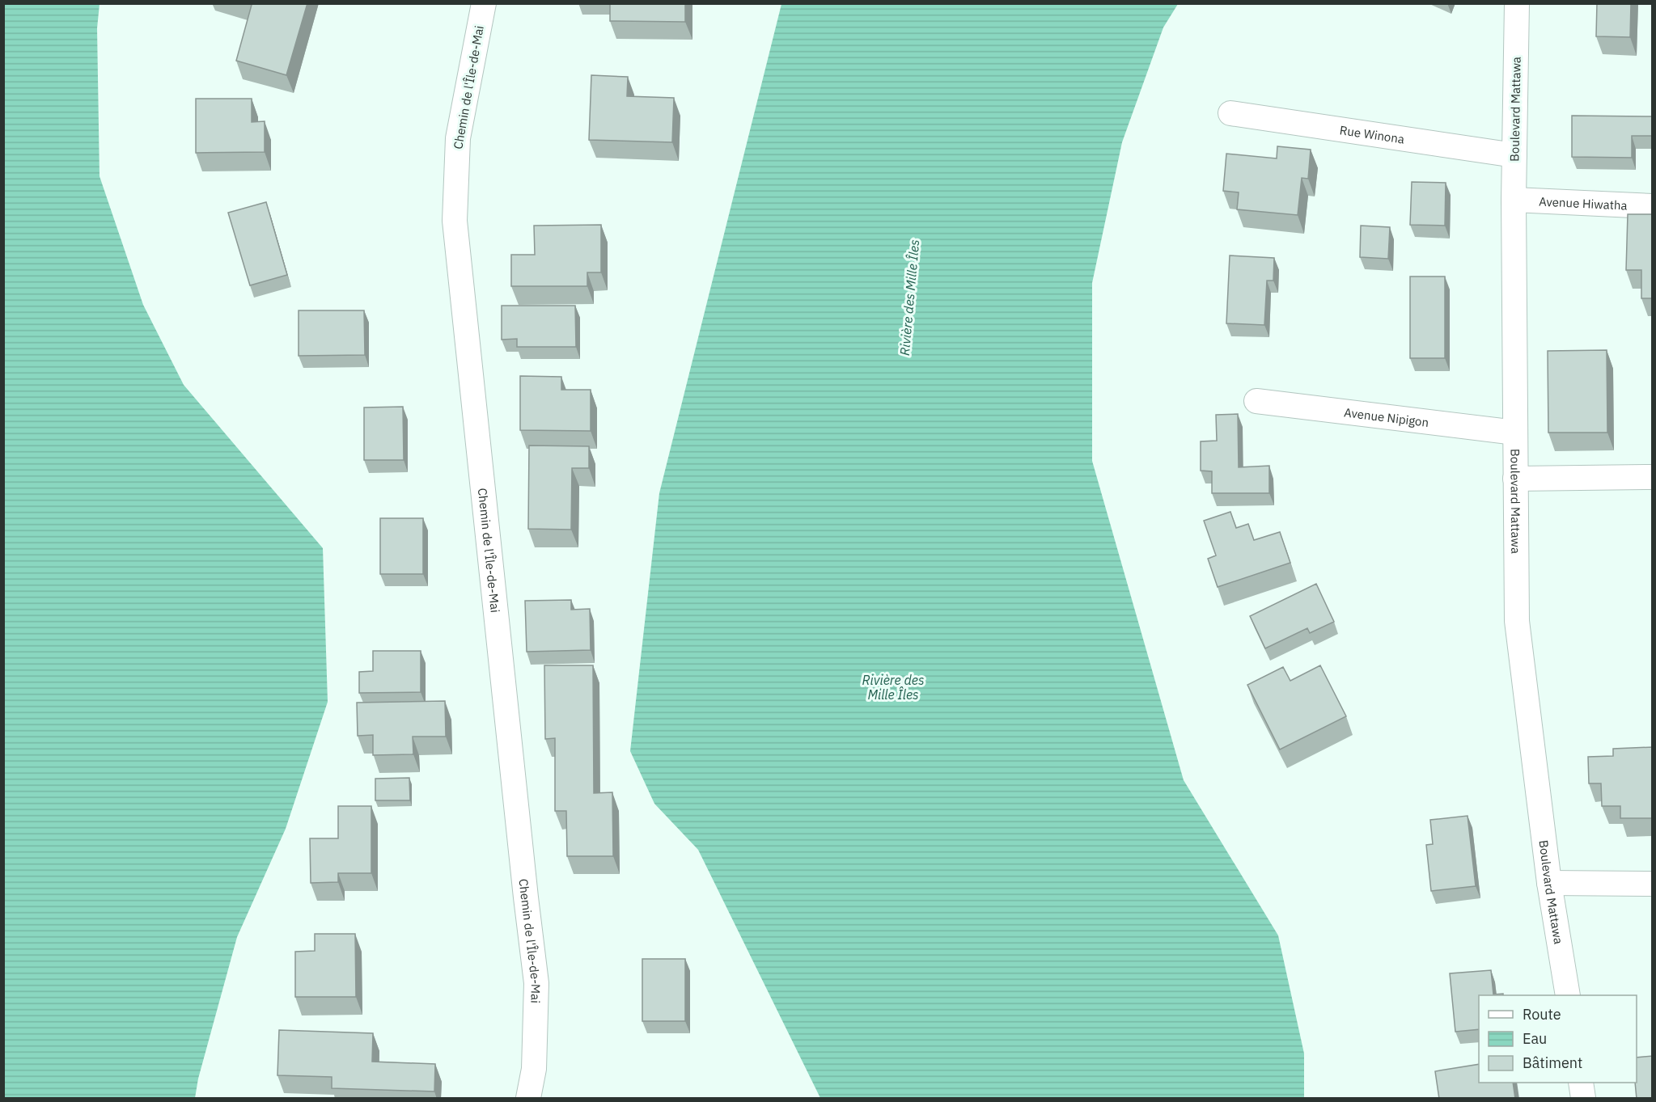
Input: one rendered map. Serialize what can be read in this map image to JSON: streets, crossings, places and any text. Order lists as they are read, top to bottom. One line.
{"streets":{"street":["Chemin de l'Île-de-Mai","Boulevard Mattawa","Rue Winona","Avenue Hiwatha","Avenue Nipigon"]},"crossings":[["Boulevard Mattawa","Rue Winona"],["Boulevard Mattawa","Avenue Hiwatha"],["Boulevard Mattawa","Avenue Nipigon"]],"water":["Rivière des Mille Îles"],"legend":["Route","Eau","Bâtiment"]}
